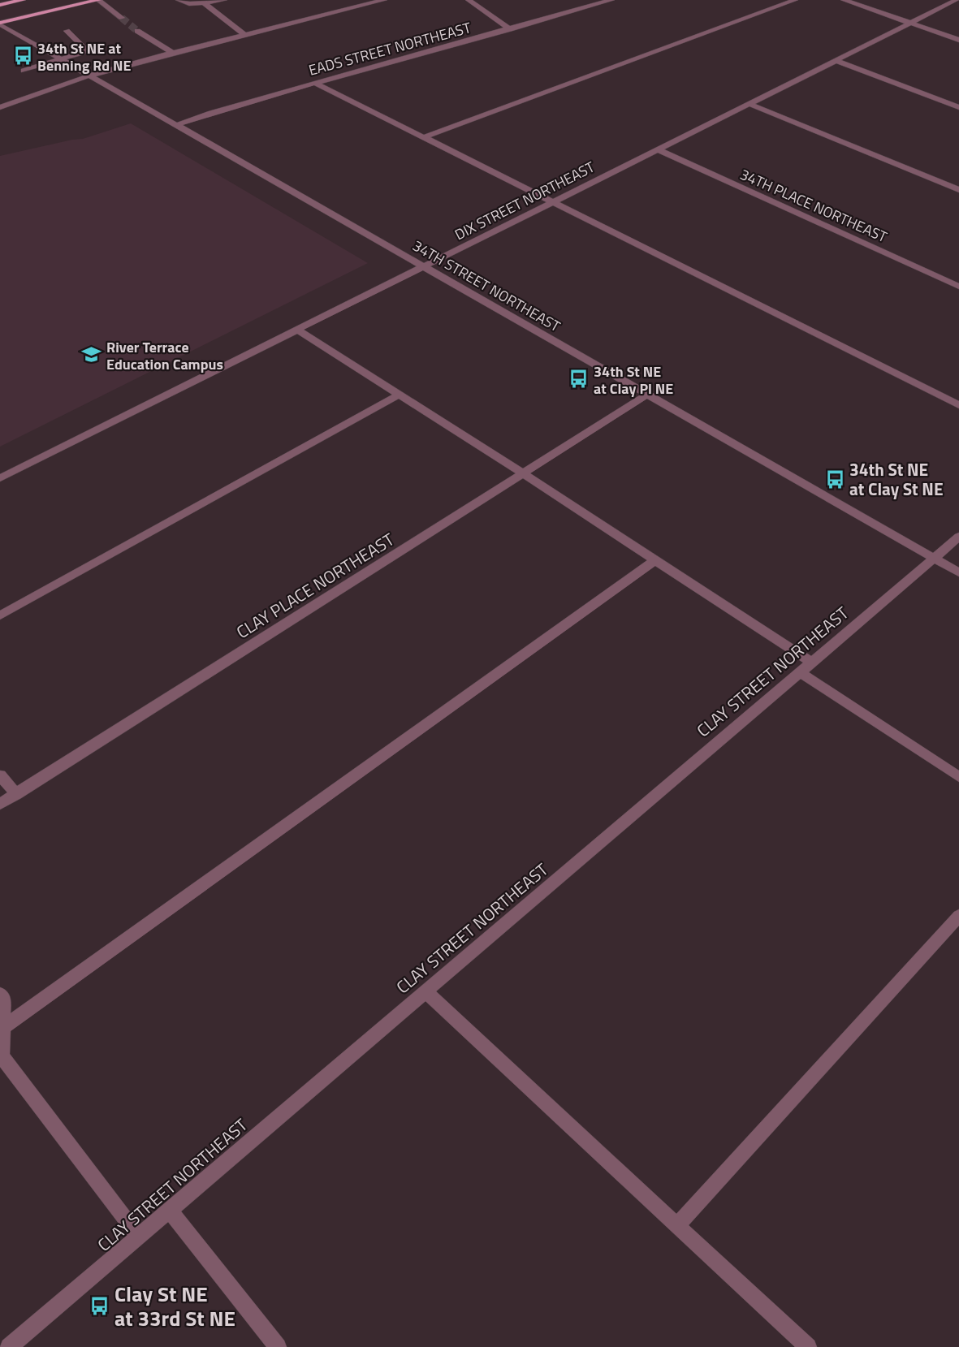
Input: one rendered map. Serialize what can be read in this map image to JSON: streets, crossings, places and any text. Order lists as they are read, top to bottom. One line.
{"streets":{"street":["EADS STREET NORTHEAST","DIX STREET NORTHEAST","34TH PLACE NORTHEAST","34TH STREET NORTHEAST","CLAY PLACE NORTHEAST","CLAY STREET NORTHEAST"]},"crossings":[["EADS STREET NORTHEAST","34TH STREET NORTHEAST"],["DIX STREET NORTHEAST","34TH PLACE NORTHEAST"],["DIX STREET NORTHEAST","34TH STREET NORTHEAST"],["34TH STREET NORTHEAST","CLAY PLACE NORTHEAST"],["34TH STREET NORTHEAST","CLAY STREET NORTHEAST"]],"places":{"bus stop":["34th St NE at Benning Rd NE","34th St NE at Clay Pl NE","34th St NE at Clay St NE","Clay St NE at 33rd St NE"],"school or university":["River Terrace Education Campus"]}}
